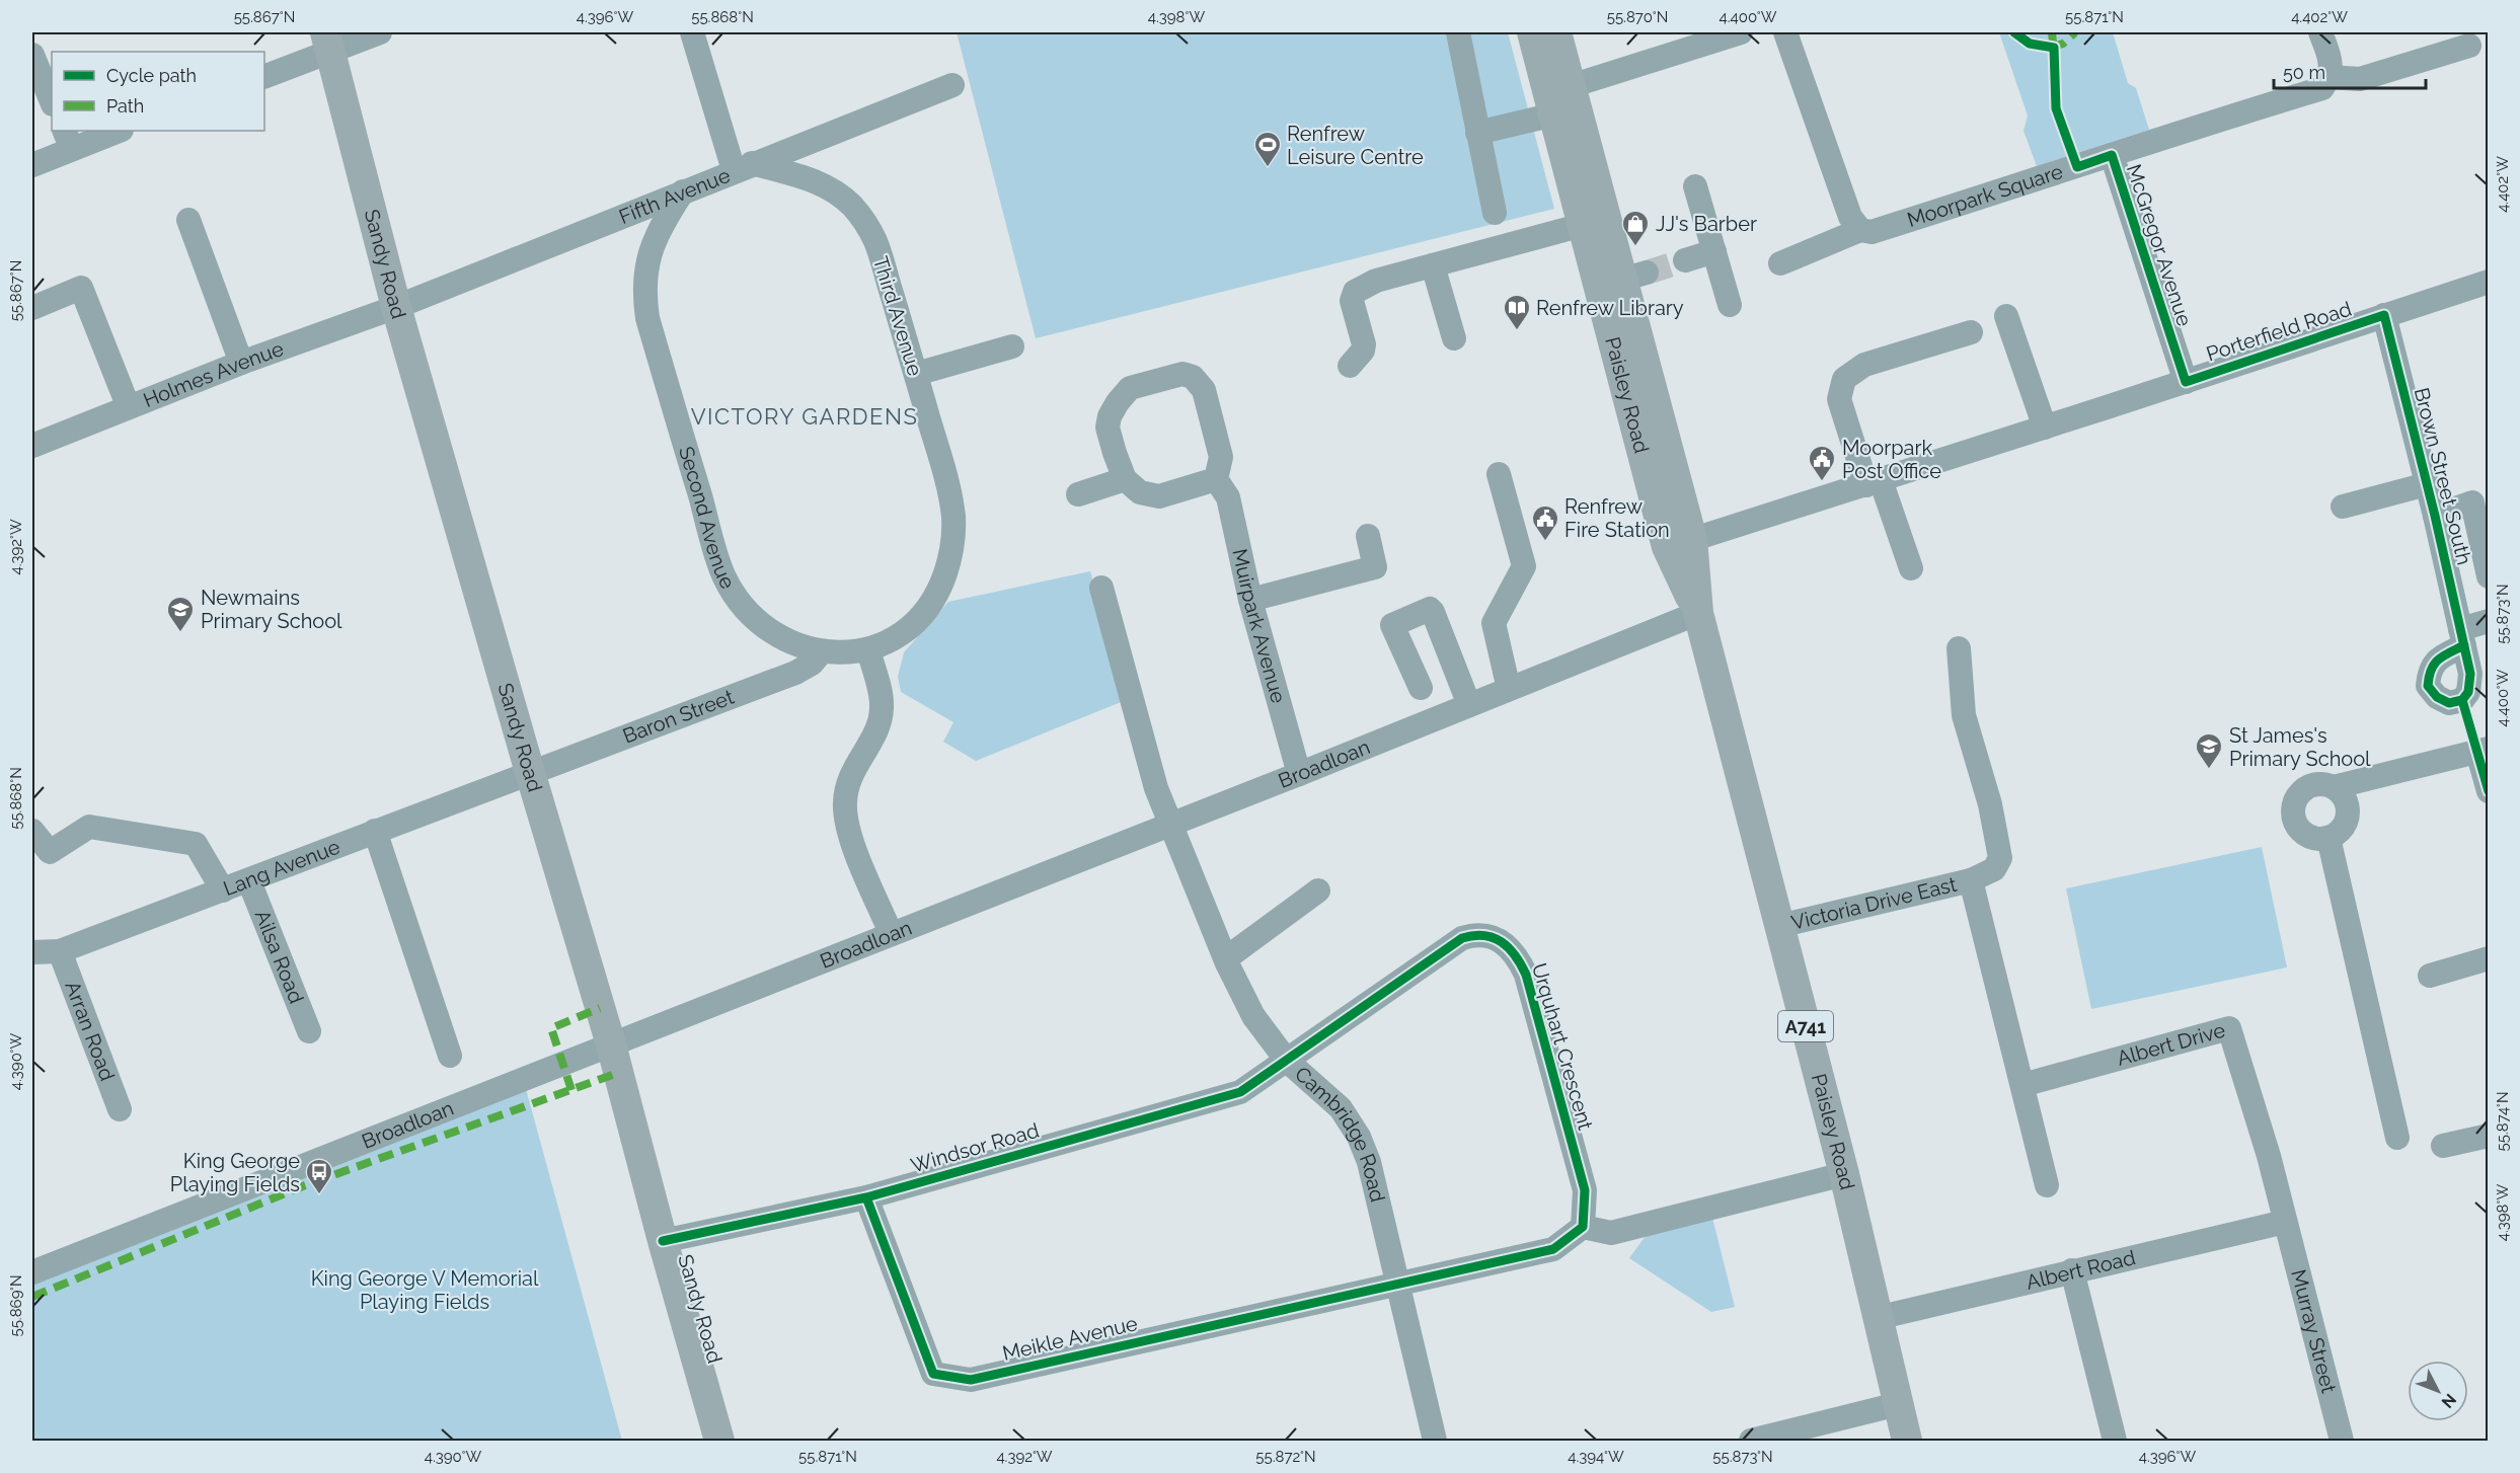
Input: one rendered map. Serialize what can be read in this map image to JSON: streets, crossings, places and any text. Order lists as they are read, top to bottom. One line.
{"streets":{"main road":["Sandy Road","Paisley Road","A741"],"street":["Fifth Avenue","Moorpark Square","McGregor Avenue","Third Avenue","Porterfield Road","Holmes Avenue","Brown Street South","Second Avenue","Muirpark Avenue","Baron Street","Broadloan","Lang Avenue","Victoria Drive East","Ailsa Road","Arran Road","Urquhart Crescent","Albert Drive","Cambridge Road","Windsor Road","Albert Road","Murray Street","Meikle Avenue"]},"crossings":[["Fifth Avenue","Sandy Road"],["Fifth Avenue","Third Avenue"],["Fifth Avenue","Holmes Avenue"],["Fifth Avenue","Second Avenue"],["Moorpark Square","McGregor Avenue"],["McGregor Avenue","Porterfield Road"],["Sandy Road","Holmes Avenue"],["Sandy Road","Baron Street"],["Sandy Road","Broadloan"],["Sandy Road","Lang Avenue"],["Sandy Road","Windsor Road"],["Third Avenue","Second Avenue"],["Porterfield Road","Paisley Road"],["Porterfield Road","Brown Street South"],["Paisley Road","Broadloan"],["Paisley Road","Victoria Drive East"],["Paisley Road","Albert Road"],["Second Avenue","Baron Street"],["Muirpark Avenue","Broadloan"],["Baron Street","Lang Avenue"],["Broadloan","Cambridge Road"],["Lang Avenue","Ailsa Road"],["Lang Avenue","Arran Road"],["Urquhart Crescent","Cambridge Road"],["Urquhart Crescent","Windsor Road"],["Albert Drive","Albert Road"],["Albert Drive","Murray Street"],["Cambridge Road","Windsor Road"],["Cambridge Road","Meikle Avenue"],["Windsor Road","Meikle Avenue"],["Albert Road","Murray Street"]],"districts":["VICTORY GARDENS"],"parks":["King George V Memorial Playing Fields"],"places":{"sports":["Renfrew Leisure Centre"],"shop":["JJ's Barber"],"library":["Renfrew Library"],"public building":["Moorpark Post Office","Renfrew Fire Station"],"school or university":["Newmains Primary School","St James's Primary School"],"bus stop":["King George Playing Fields"]},"legend":["Cycle path","Path"],"scale_bar":"50 m","north":"bottom right","coordinates":["55.867°N","4.396°W","55.868°N","4.398°W","55.870°N","4.400°W","55.871°N","4.402°W","4.392°W","55.873°N","4.390°W","55.874°N","55.869°N","55.872°N","4.394°W"]}
